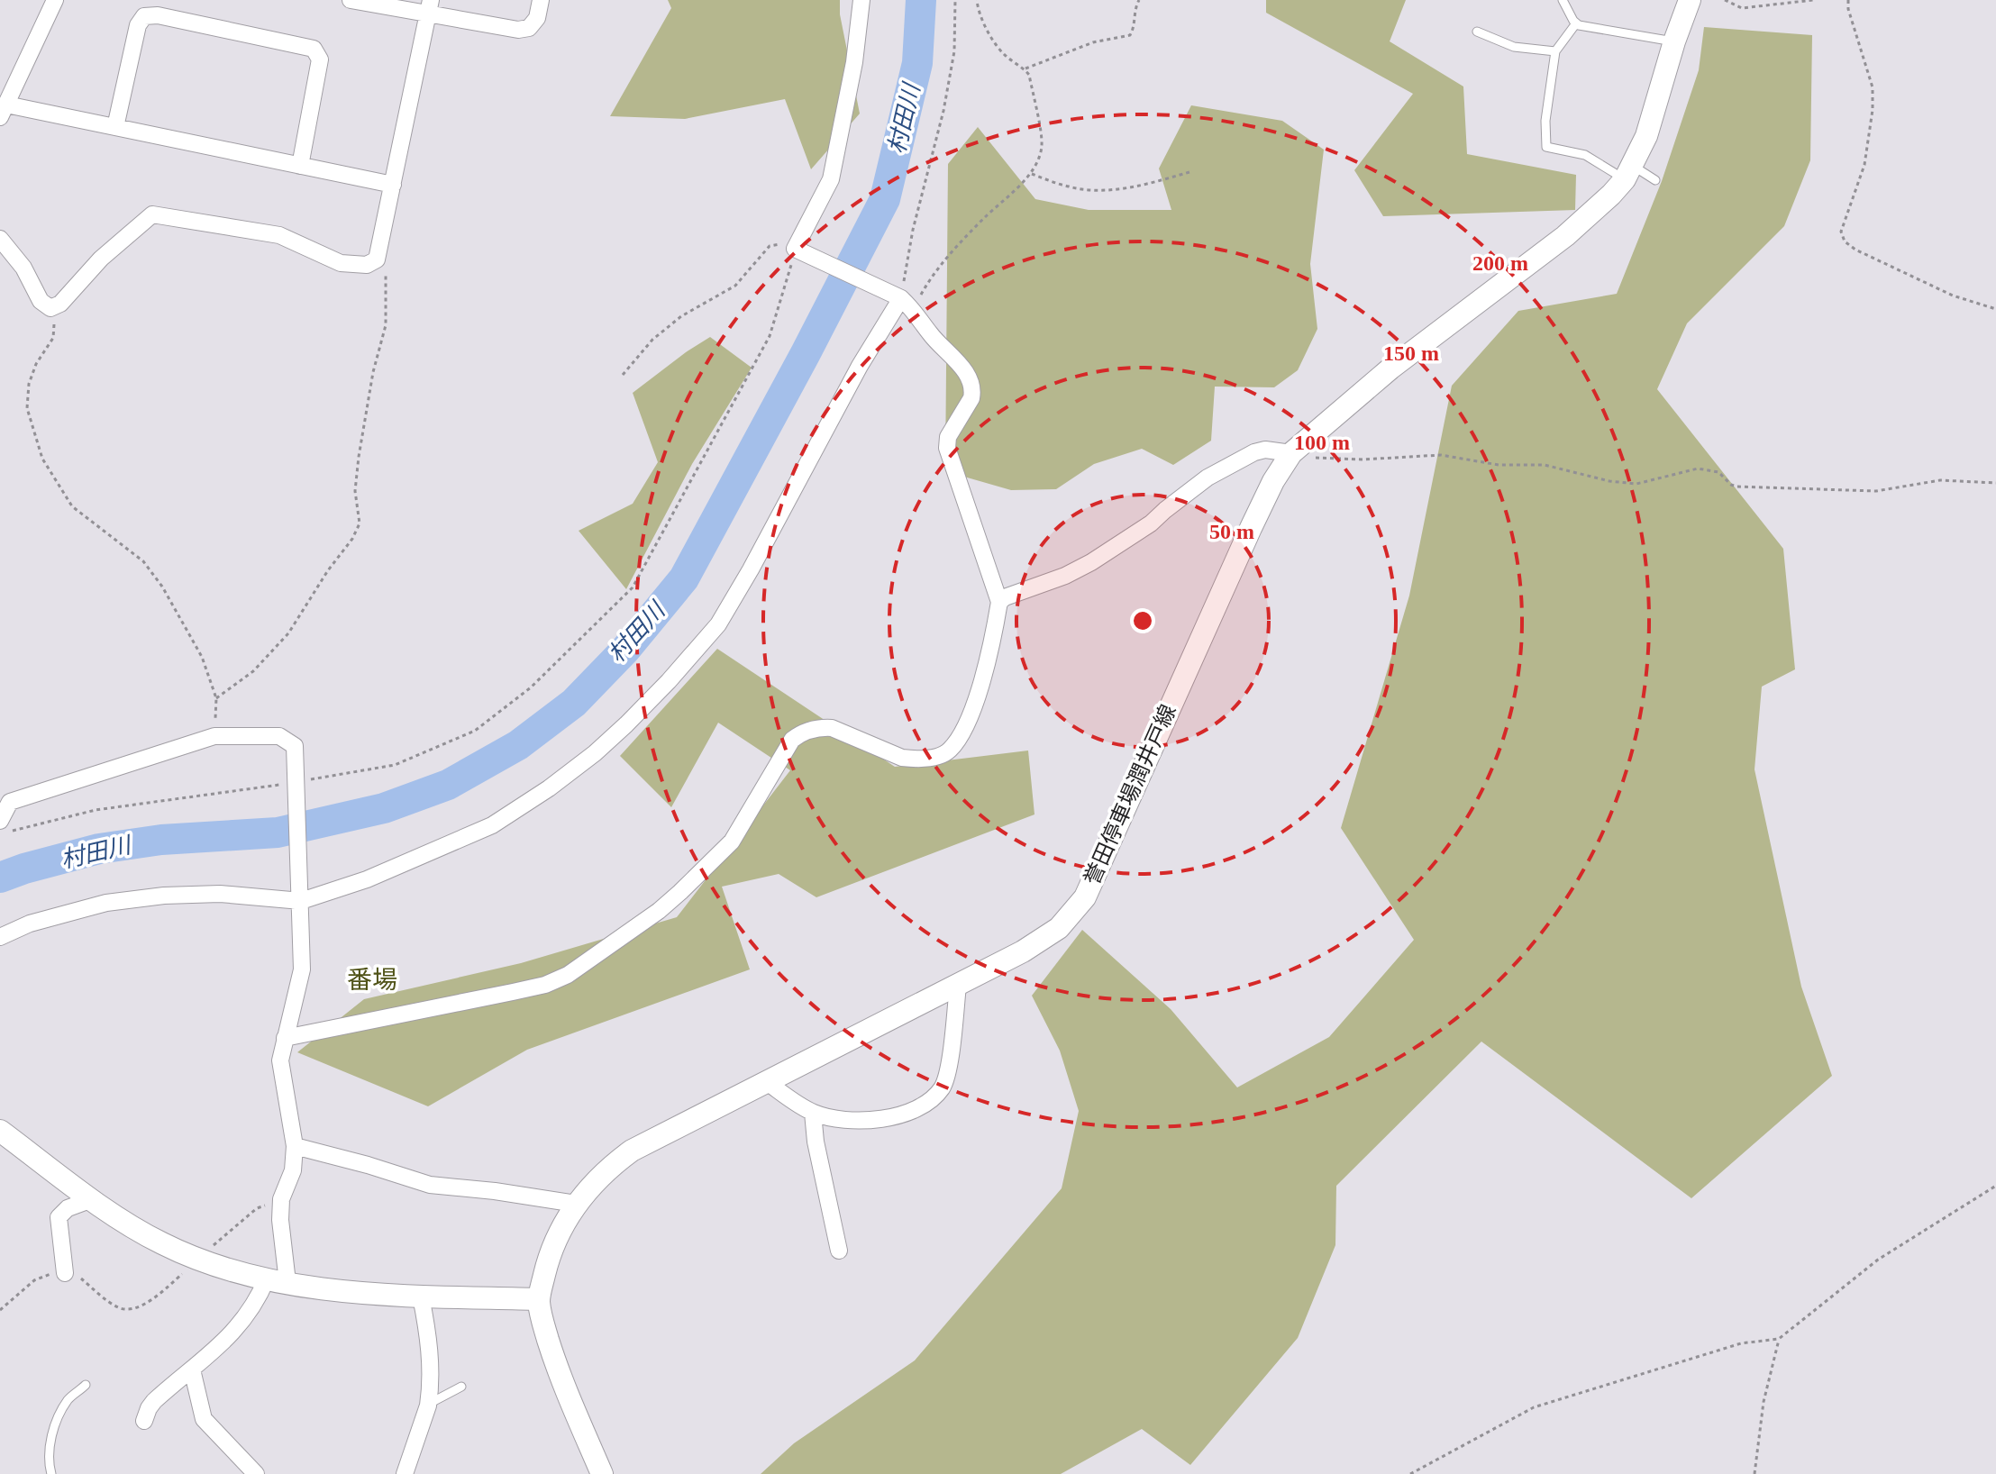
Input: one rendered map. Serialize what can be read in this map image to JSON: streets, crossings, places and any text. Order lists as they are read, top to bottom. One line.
{"streets":{"main road":["誉田停車場潤井戸線"]},"districts":["番場"],"water":["村田川"],"rings":["200 m","150 m","100 m","50 m"]}
